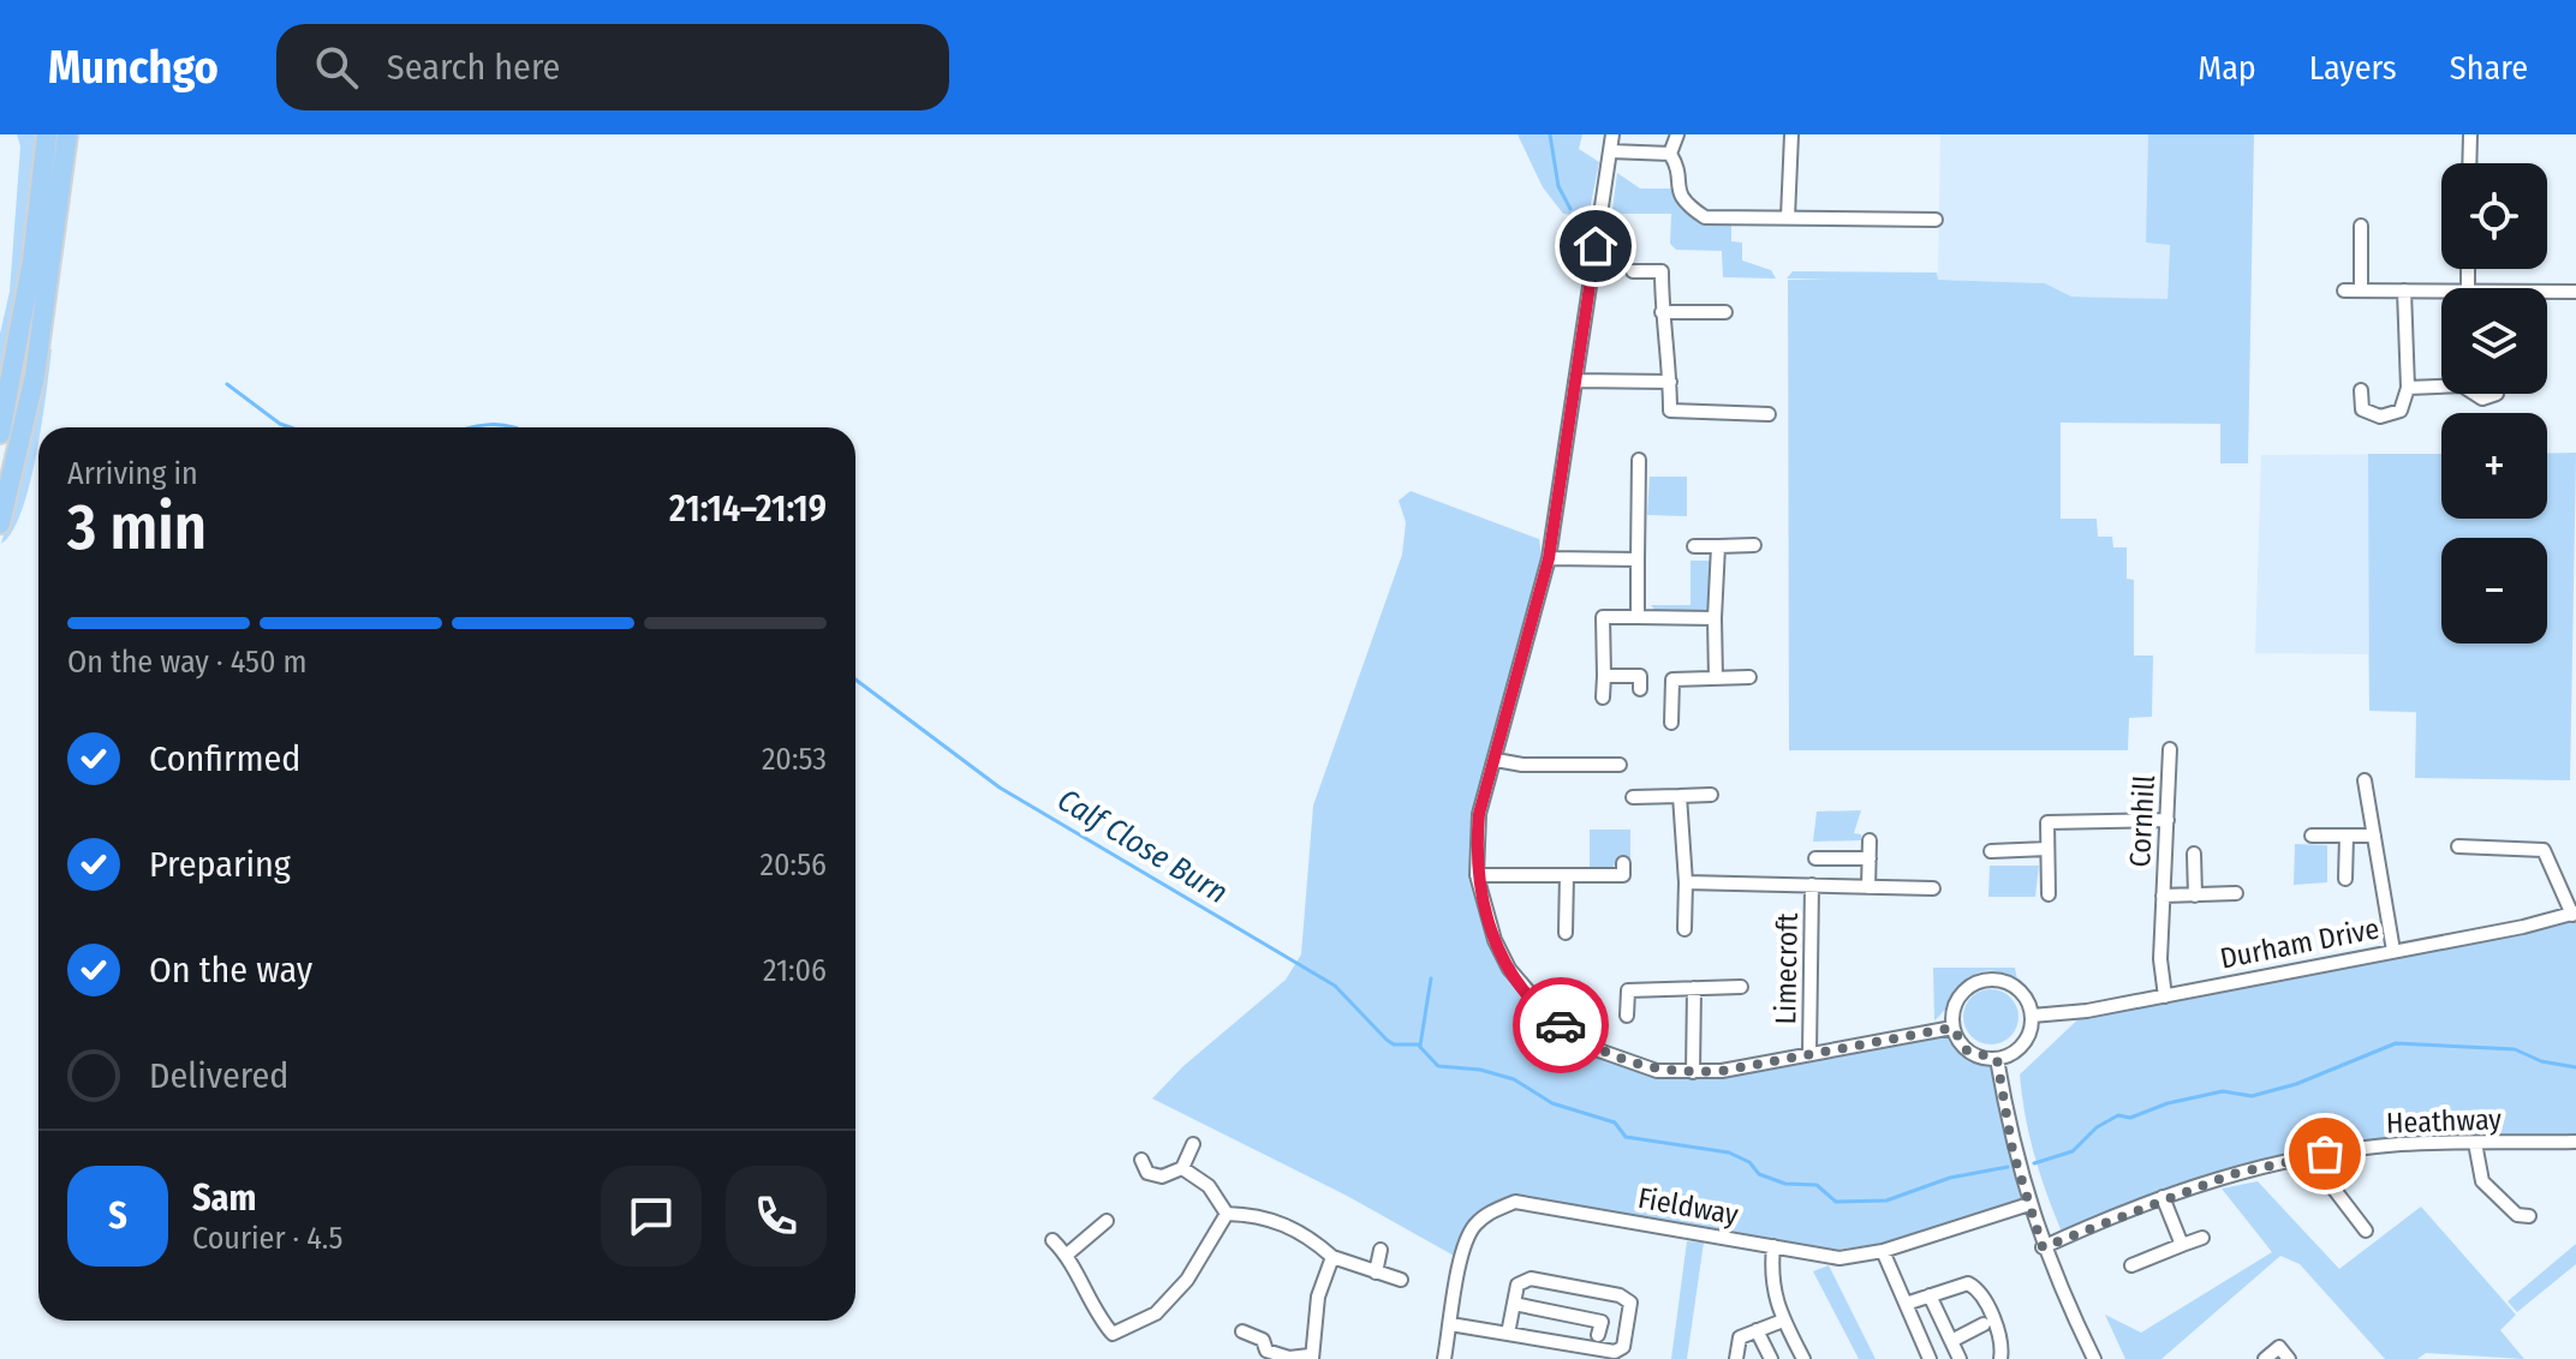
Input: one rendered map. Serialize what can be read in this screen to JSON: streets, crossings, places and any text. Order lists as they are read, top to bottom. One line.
{"streets":{"street":["Cornhill","Durham Drive","Limecroft","Heathway","Fieldway"]},"crossings":[["Cornhill","Durham Drive"]],"water":["Calf Close Burn"],"page":{"header":"Munchgo","search":"Search here","nav":["Map","Layers","Share"],"map_buttons":["+","−"],"heading":["3 min","Arriving in","21:14–21:19"],"panel":["Sam","Courier · 4.5"],"bar":"On the way · 450 m","list":[["Confirmed","20:53"],["Preparing","20:56"],["On the way","21:06"],"Delivered"],"round":"S"}}
